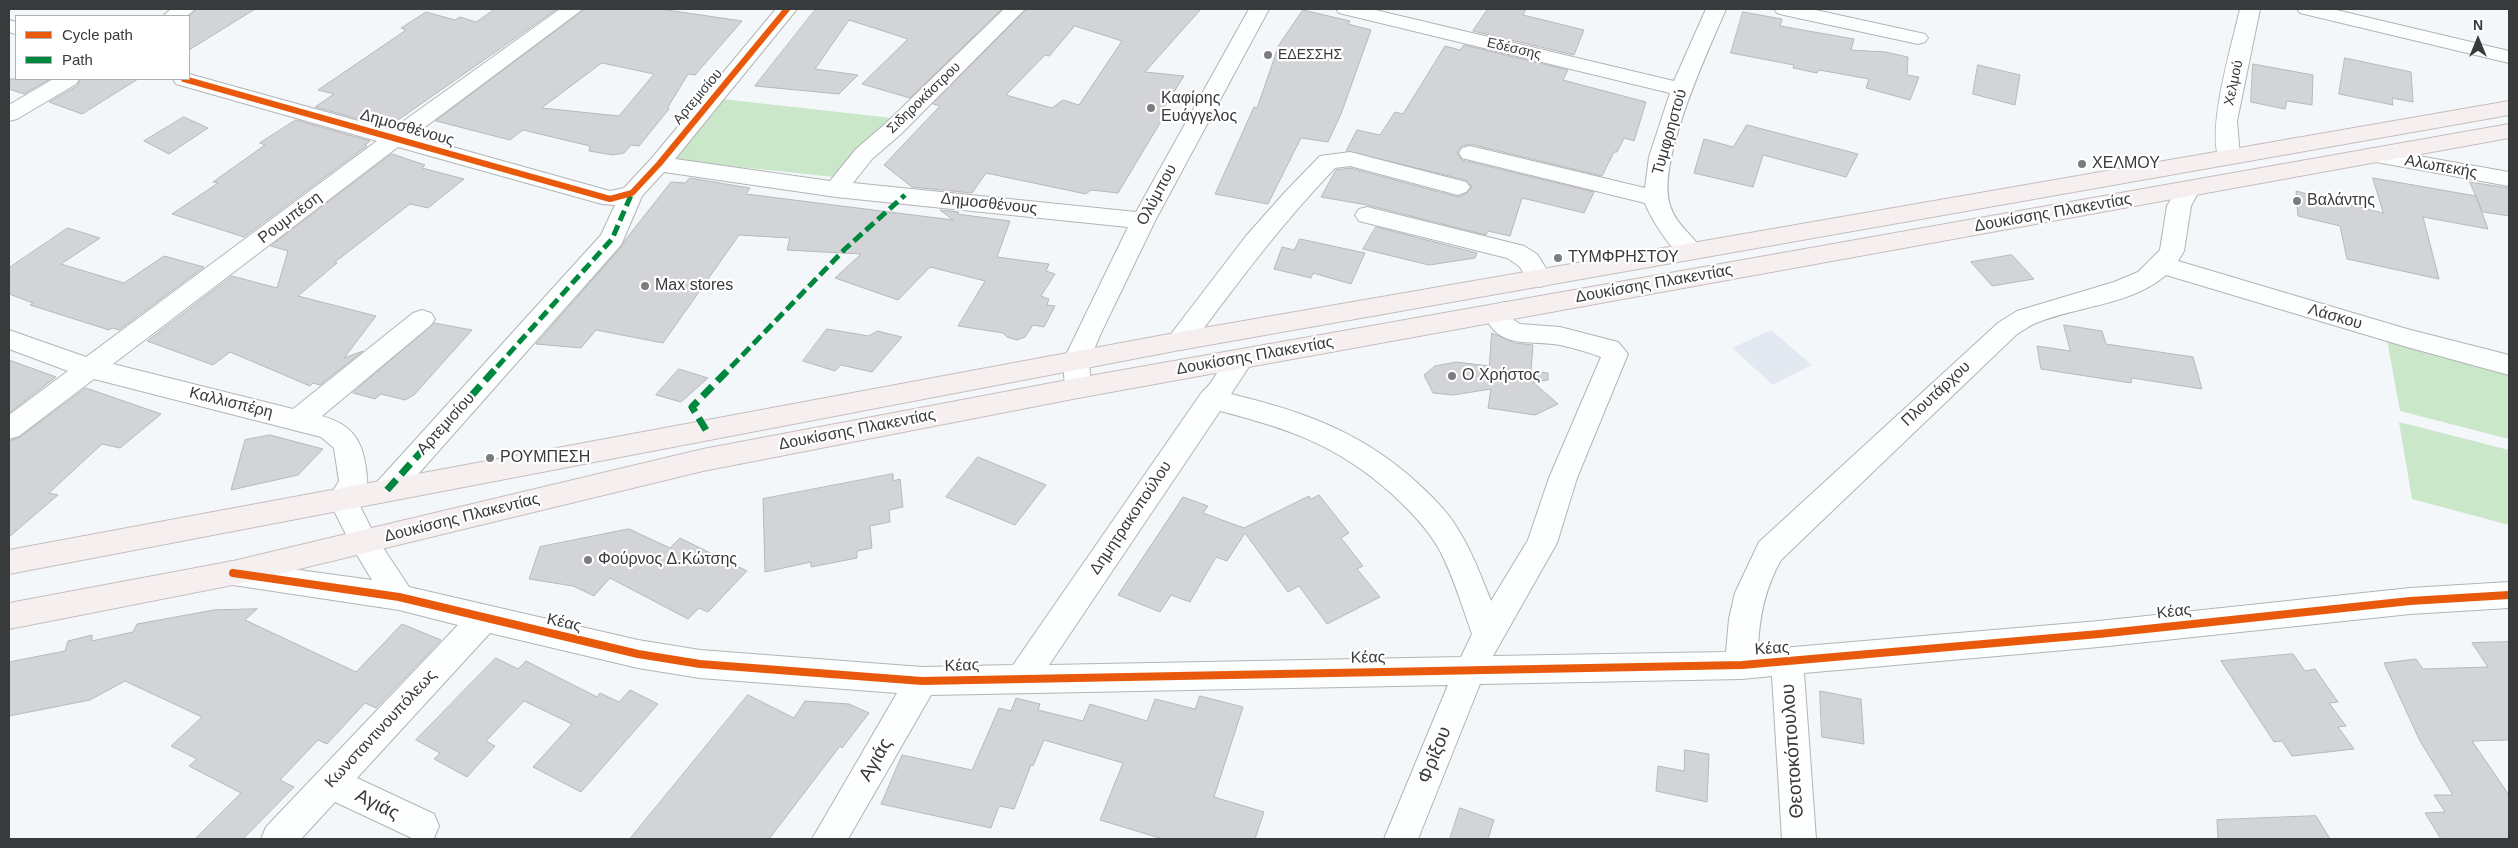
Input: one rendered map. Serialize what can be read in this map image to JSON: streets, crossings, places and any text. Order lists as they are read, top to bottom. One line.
{"streets":{"main road":["Δουκίσσης Πλακεντίας"],"street":["Εδέσσης","Χελμού","Αρτεμισίου","Σιδηροκάστρου","Δημοσθένους","Τυμφρηστού","Αλωπεκής","Ολύμπου","Ρουμπέση","Λάσκου","Πλουτάρχου","Καλλισπέρη","Δημητρακοπούλου","Κέας","Κωνσταντινουπόλεως","Θεοτοκόπουλου","Φρίξου","Αγιάς"]},"crossings":[["Εδέσσης","Τυμφρηστού"],["Χελμού","Δουκίσσης Πλακεντίας"],["Αρτεμισίου","Δημοσθένους"],["Αρτεμισίου","Δουκίσσης Πλακεντίας"],["Σιδηροκάστρου","Δημοσθένους"],["Δημοσθένους","Ολύμπου"],["Δημοσθένους","Ρουμπέση"],["Τυμφρηστού","Δουκίσσης Πλακεντίας"],["Αλωπεκής","Δουκίσσης Πλακεντίας"],["Ολύμπου","Δουκίσσης Πλακεντίας"],["Δουκίσσης Πλακεντίας","Πλουτάρχου"],["Δουκίσσης Πλακεντίας","Καλλισπέρη"],["Δουκίσσης Πλακεντίας","Δημητρακοπούλου"],["Δουκίσσης Πλακεντίας","Κέας"],["Δουκίσσης Πλακεντίας","Φρίξου"],["Ρουμπέση","Καλλισπέρη"],["Λάσκου","Πλουτάρχου"],["Πλουτάρχου","Κέας"],["Δημητρακοπούλου","Κέας"],["Κέας","Κωνσταντινουπόλεως"],["Κέας","Θεοτοκόπουλου"],["Κέας","Φρίξου"],["Κέας","Αγιάς"],["Κωνσταντινουπόλεως","Αγιάς"]],"places":["ΕΔΕΣΣΗΣ","Καφίρης Ευάγγελος","ΧΕΛΜΟΥ","Βαλάντης","ΤΥΜΦΡΗΣΤΟΥ","Max stores","Ο Χρήστος","ΡΟΥΜΠΕΣΗ","Φούρνος Δ.Κώτσης"],"legend":["Cycle path","Path"],"north":"top"}
